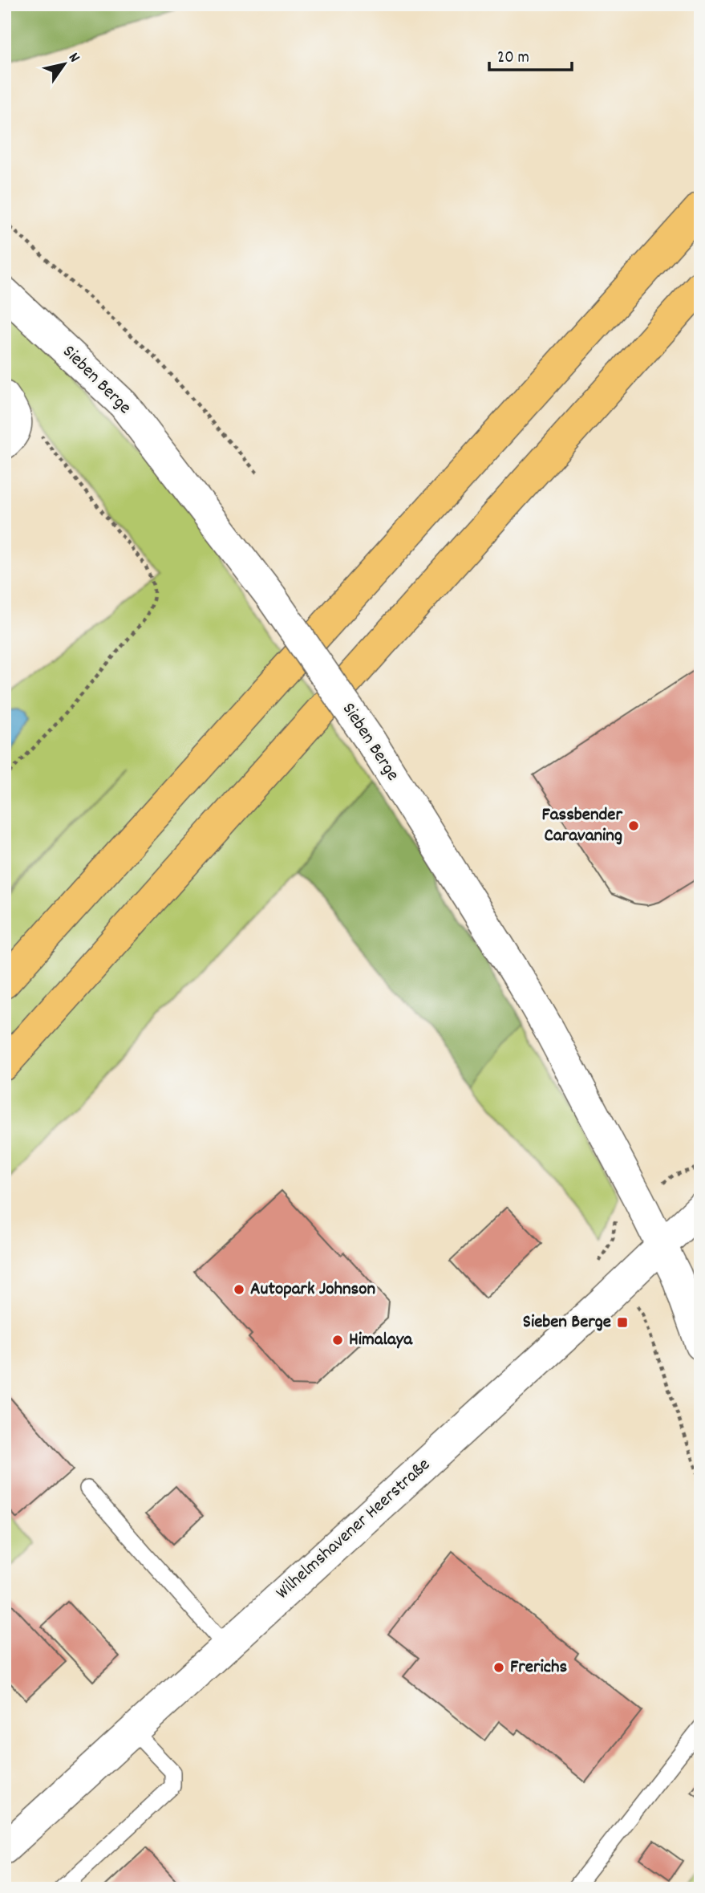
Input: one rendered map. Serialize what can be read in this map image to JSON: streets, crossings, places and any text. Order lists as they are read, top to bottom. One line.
{"streets":{"street":["Sieben Berge","Wilhelmshavener Heerstraße"]},"crossings":[["Sieben Berge","Wilhelmshavener Heerstraße"]],"places":{"other":["Fassbender Caravaning","Autopark Johnson","Himalaya","Frerichs"],"transit":["Sieben Berge"]},"scale_bar":"20 m","north":"top right"}
